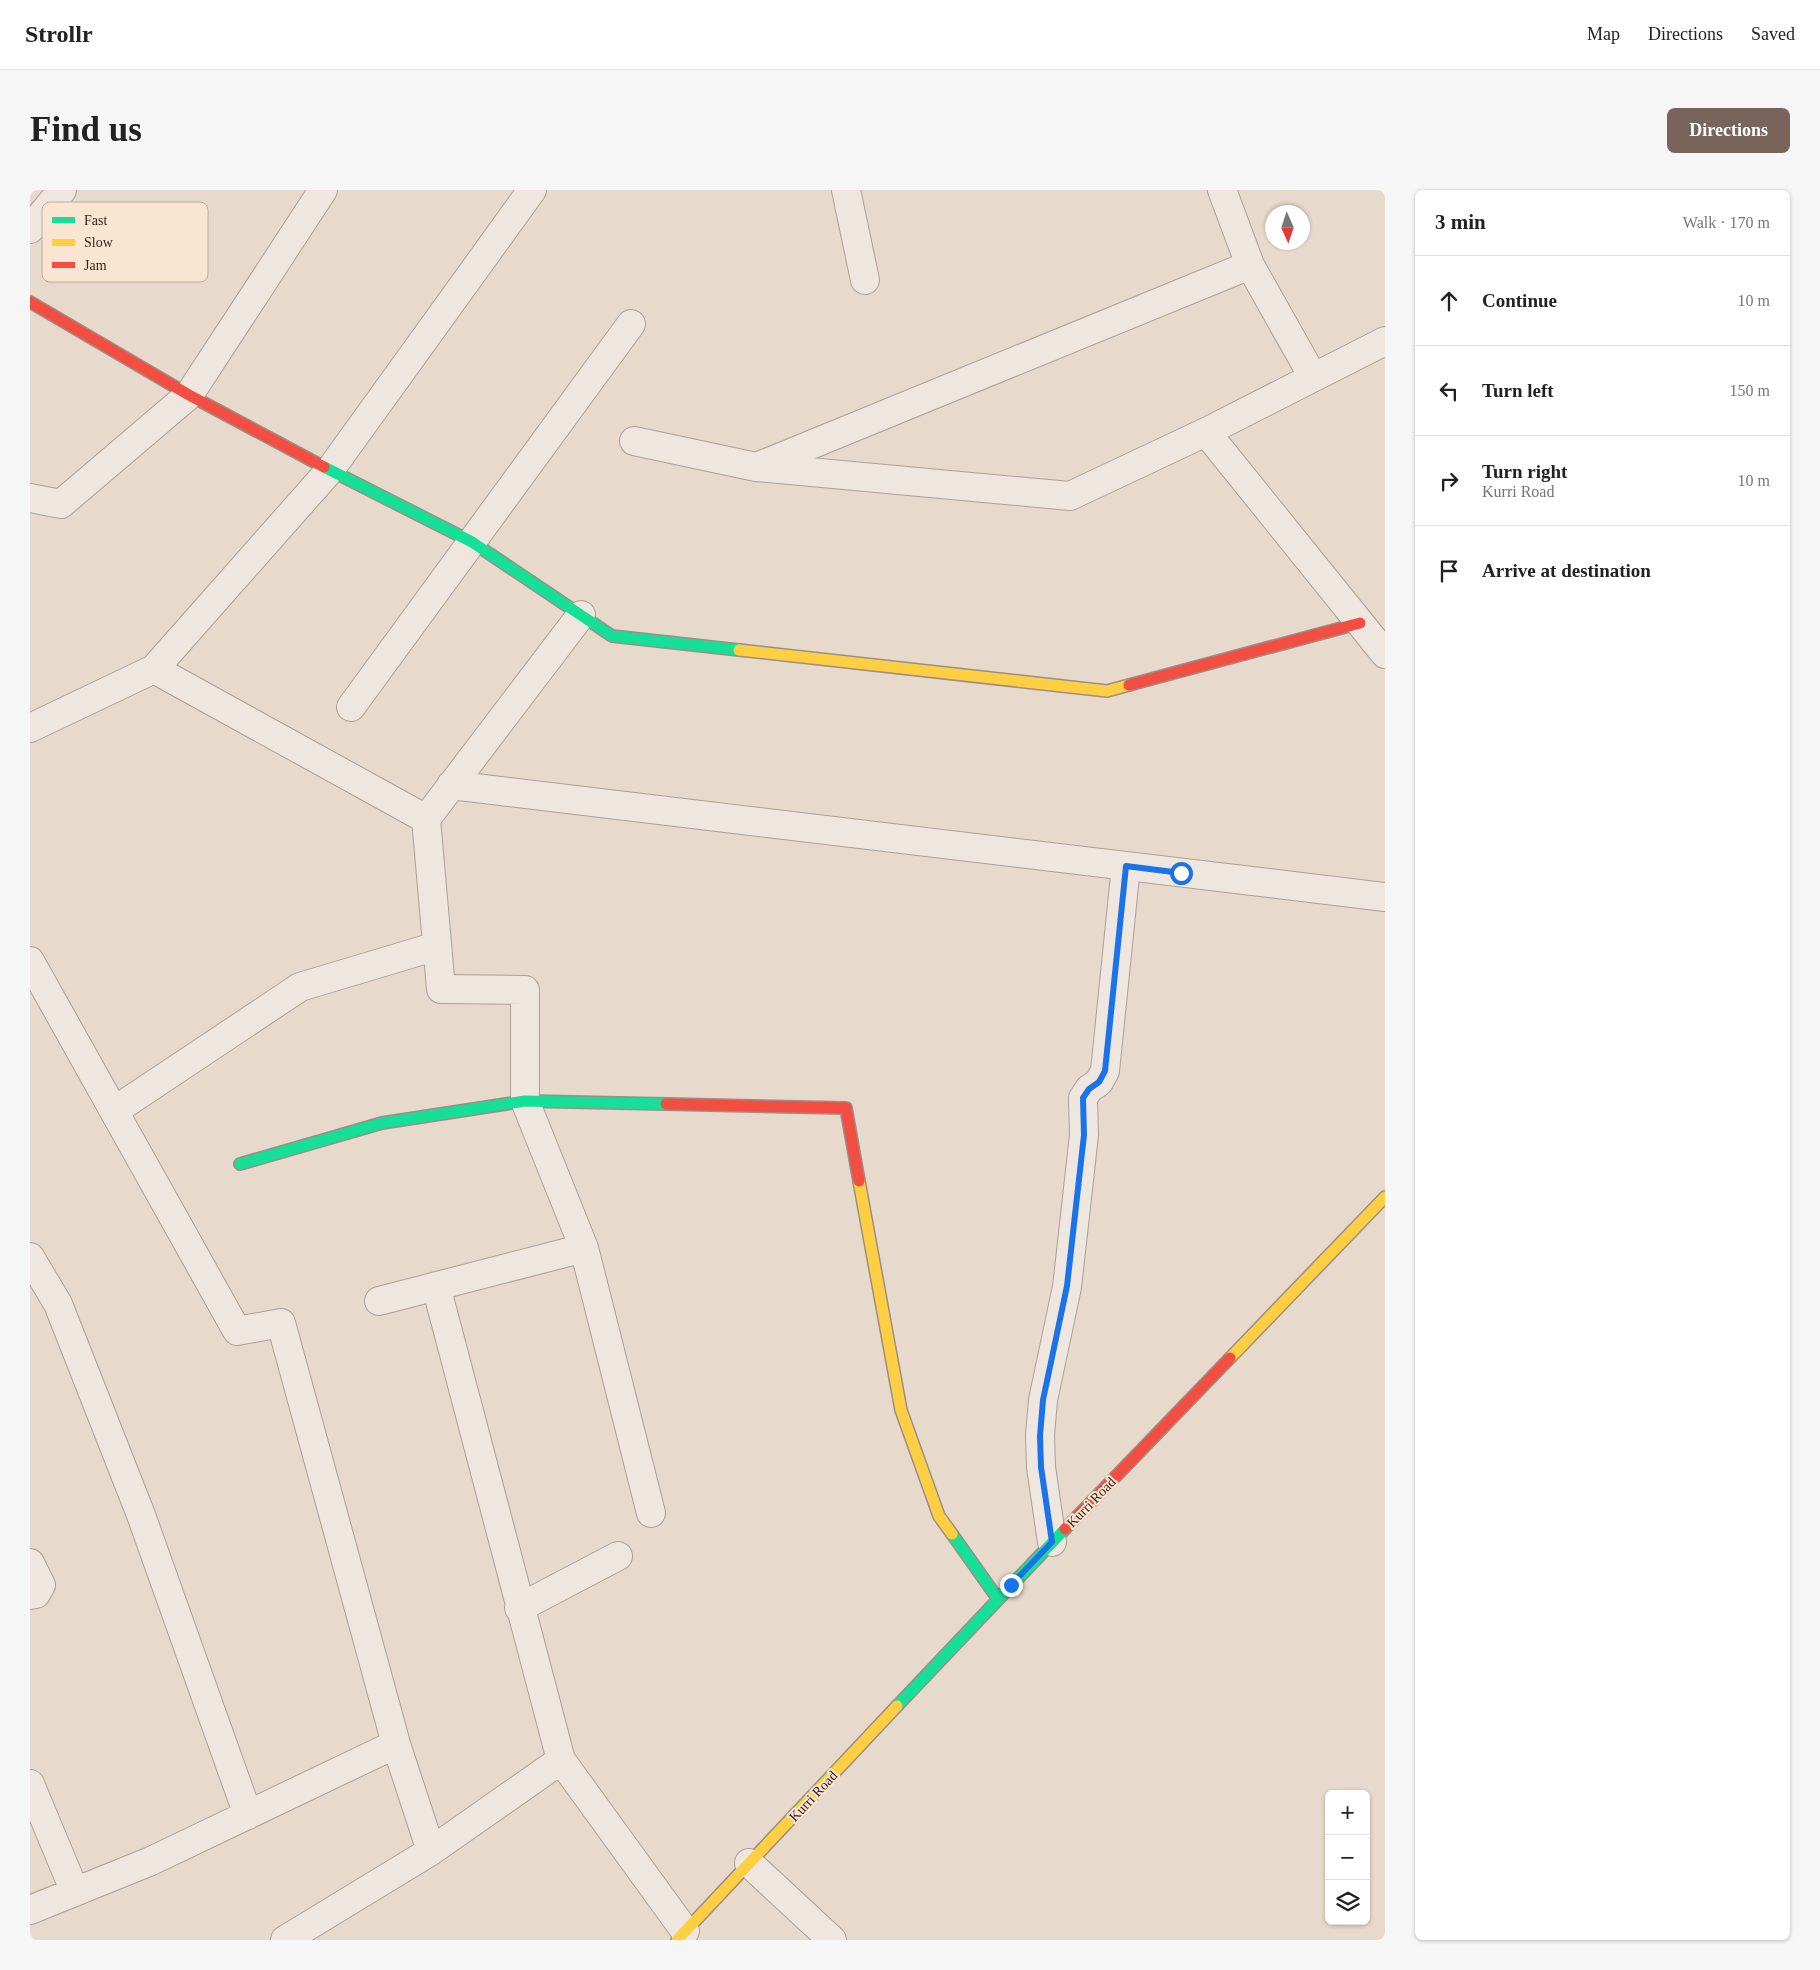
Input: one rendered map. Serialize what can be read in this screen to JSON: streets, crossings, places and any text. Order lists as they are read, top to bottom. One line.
{"streets":{"street":["Kurri Road"]},"legend":["Fast","Slow","Jam"],"north":"bottom","page":{"header":"Strollr","nav":["Map","Directions","Saved"],"buttons":"Directions","title":"Find us","heading":["3 min","Walk · 170 m"],"list":[["Continue","10 m"],["Turn left","150 m"],["Turn right","Kurri Road","10 m"],"Arrive at destination"],"map_buttons":["+","−"]}}
